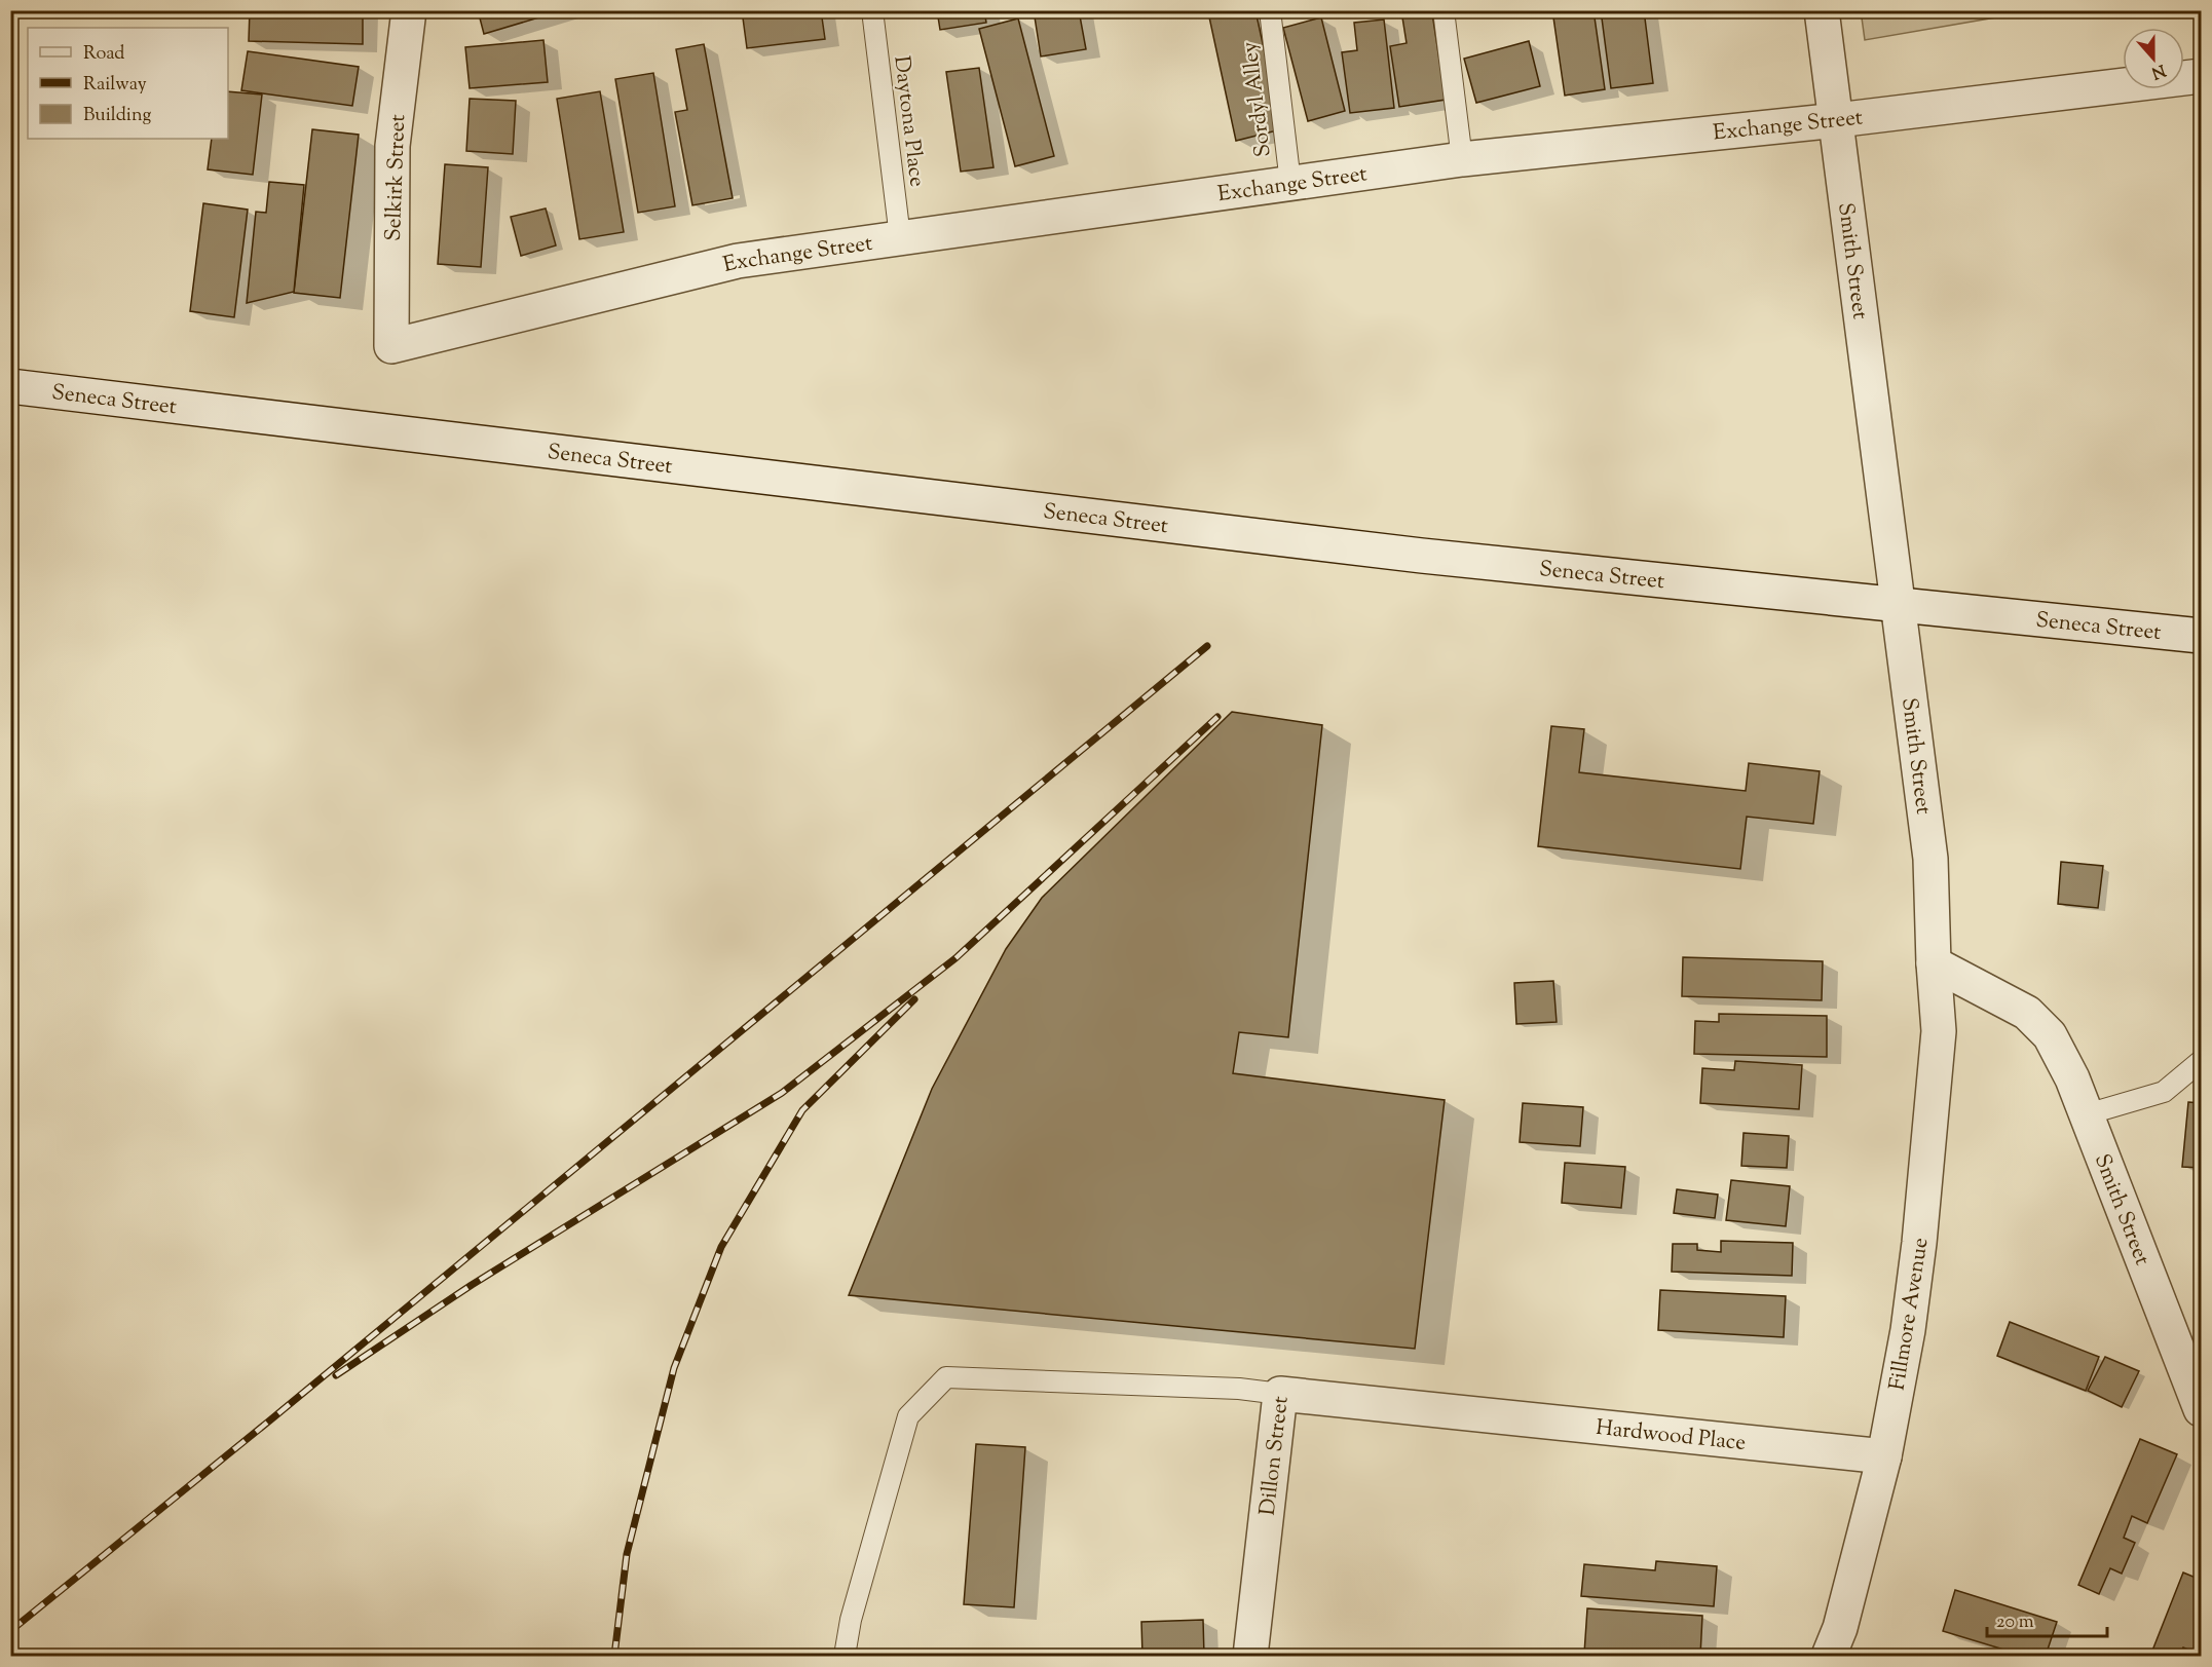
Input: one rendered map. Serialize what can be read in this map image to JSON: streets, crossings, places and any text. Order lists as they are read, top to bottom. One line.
{"streets":{"street":["Exchange Street","Selkirk Street","Smith Street","Seneca Street","Fillmore Avenue","Hardwood Place","Dillon Street"],"lane":["Sordyl Alley","Daytona Place"]},"crossings":[["Sordyl Alley","Exchange Street"],["Daytona Place","Exchange Street"],["Exchange Street","Selkirk Street"],["Exchange Street","Smith Street"],["Smith Street","Seneca Street"],["Smith Street","Fillmore Avenue"],["Fillmore Avenue","Hardwood Place"],["Hardwood Place","Dillon Street"]],"legend":["Road","Railway","Building"],"scale_bar":"20 m","north":"bottom"}
